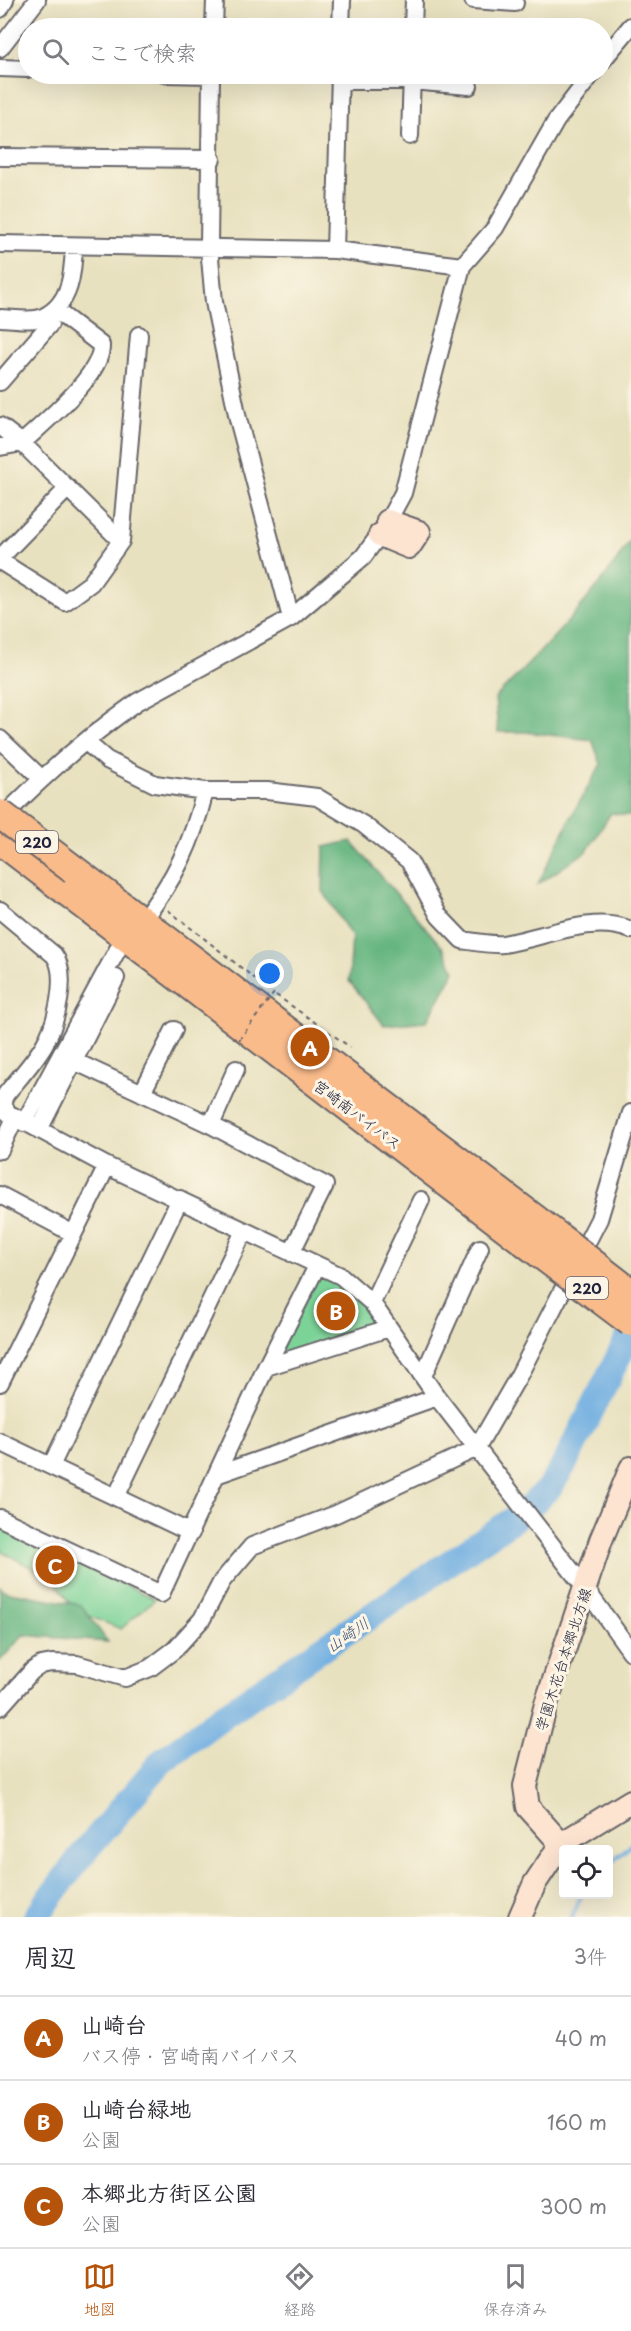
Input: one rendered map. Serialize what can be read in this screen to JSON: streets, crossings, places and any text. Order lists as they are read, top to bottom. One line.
{"streets":{"highway":["220","宮崎南バイパス"],"main road":["学園木花台本郷北方線"]},"water":["山崎川"],"page":{"search":"ここで検索","pins":["A","B","C"],"heading":["周辺","3件"],"list":[{"mark":"A","name":"山崎台","note":"バス停 · 宮崎南バイパス","value":"40 m"},{"mark":"B","name":"山崎台緑地","note":"公園","value":"160 m"},{"mark":"C","name":"本郷北方街区公園","note":"公園","value":"300 m"}],"nav":["地図","経路","保存済み"]}}
